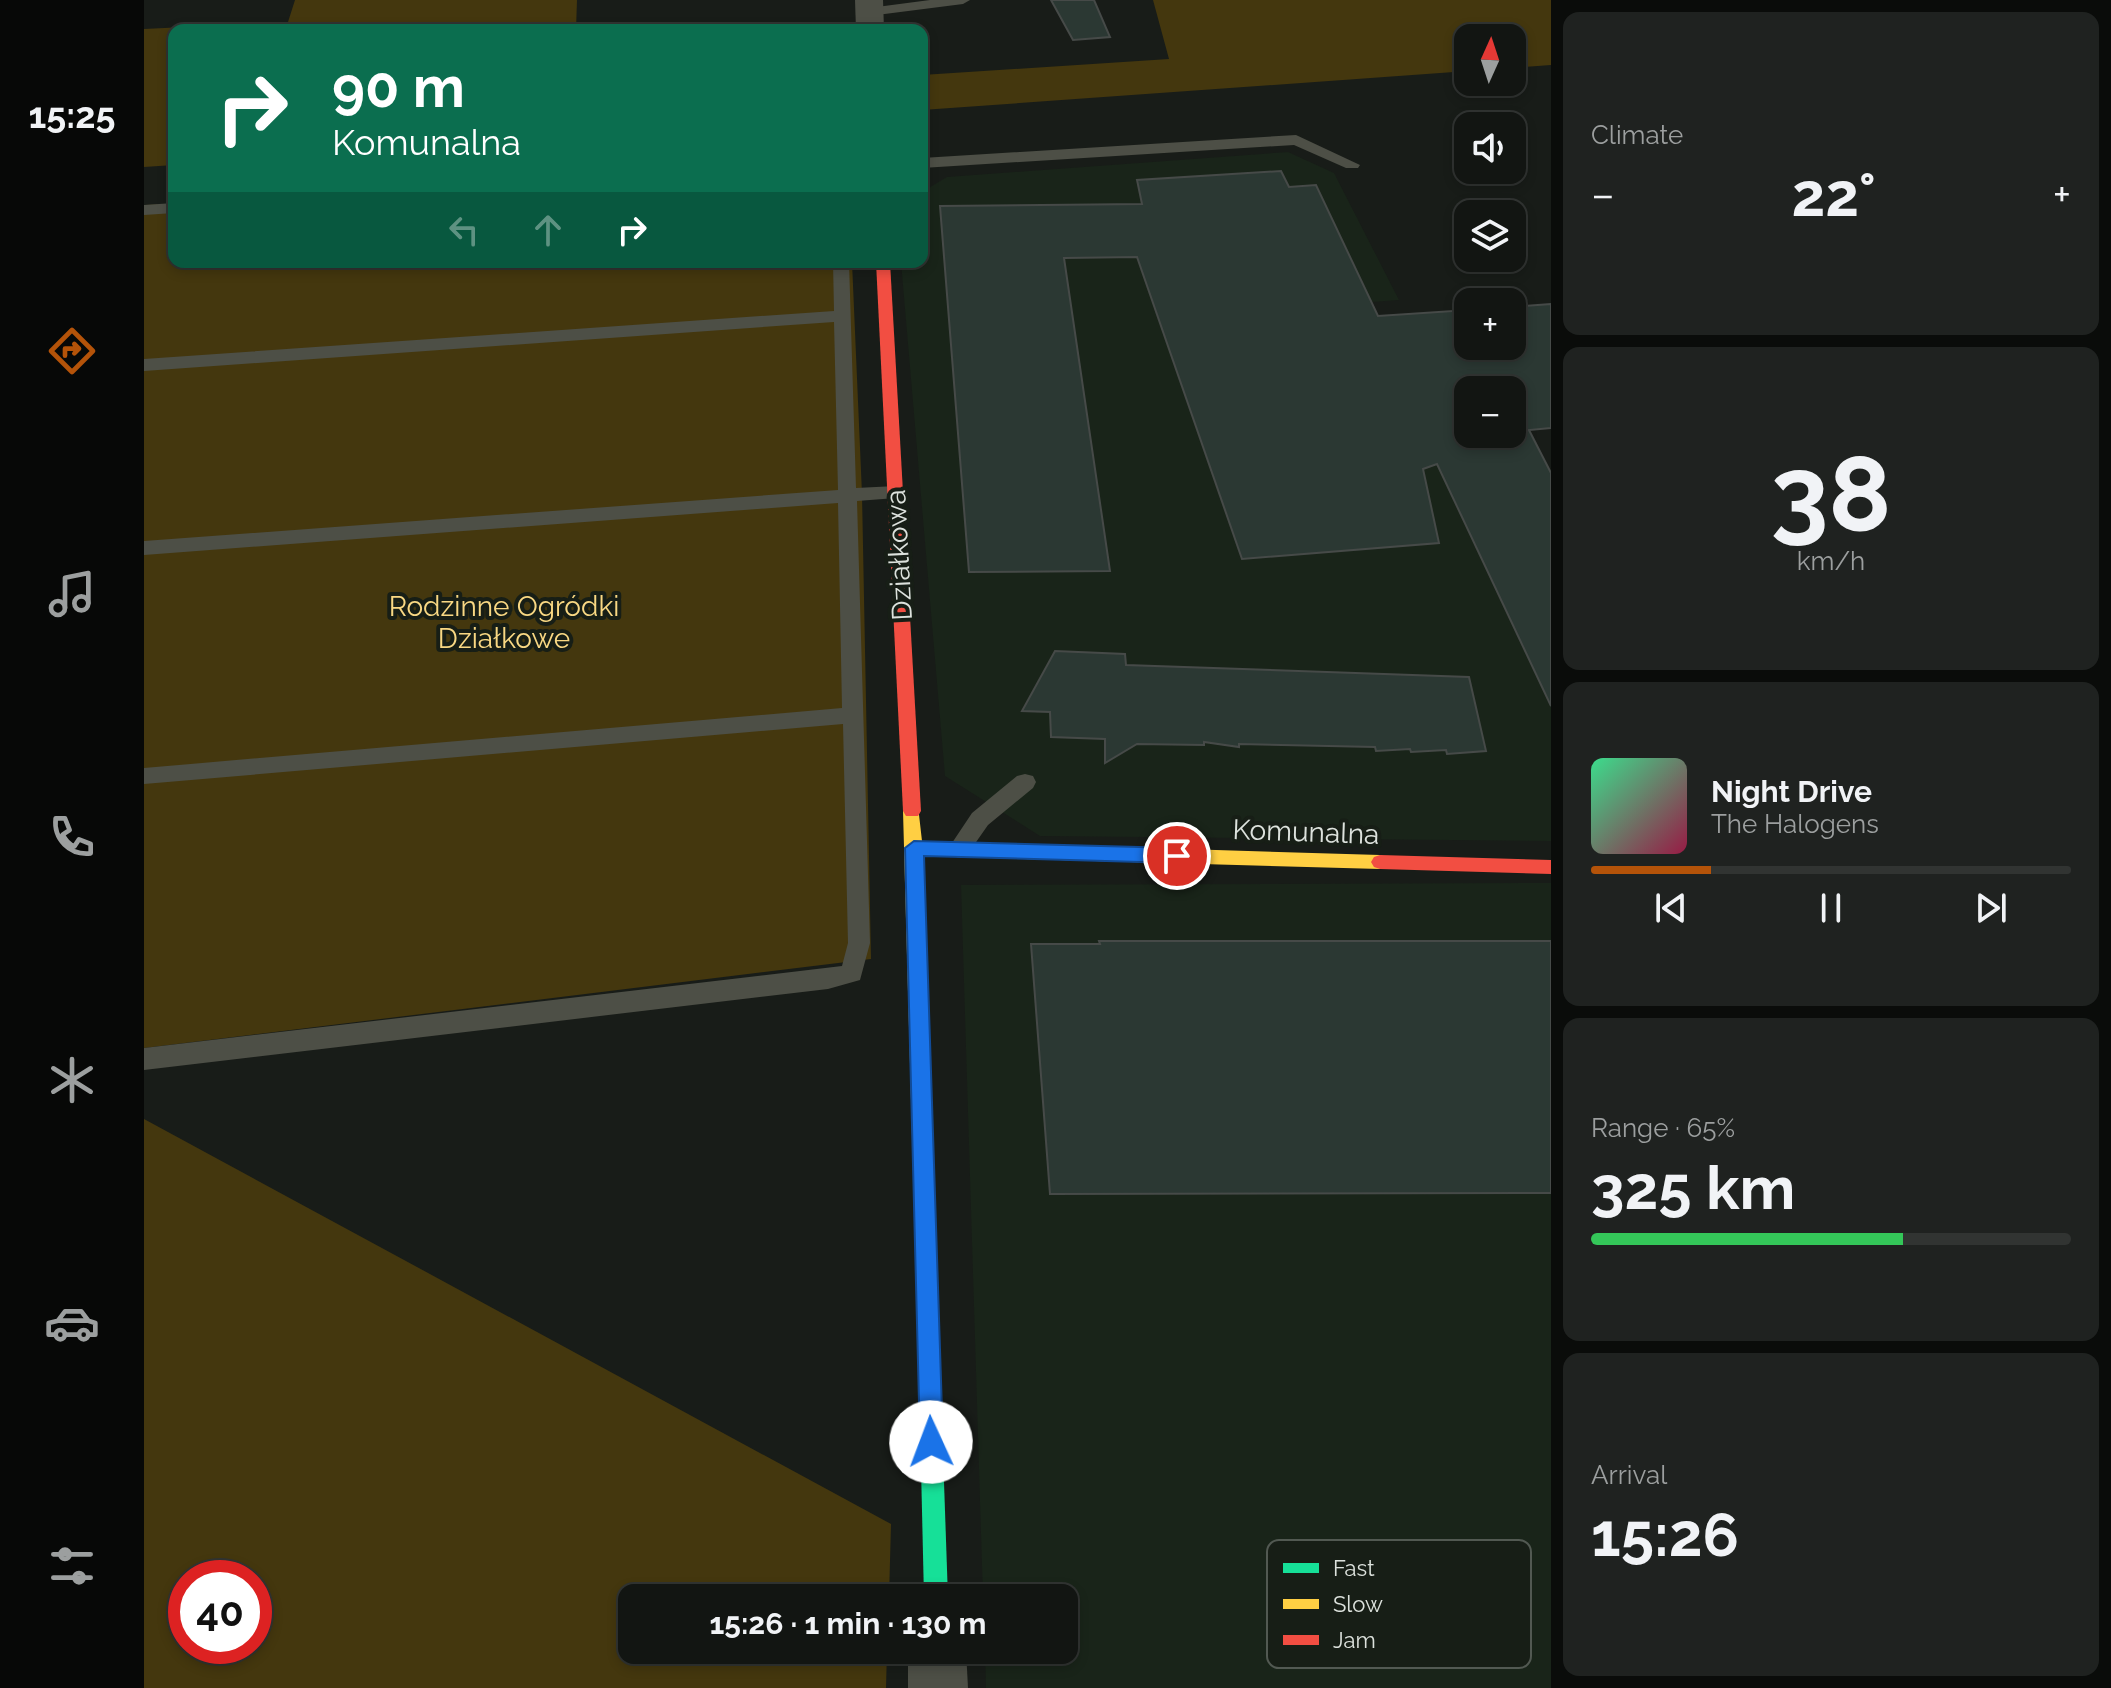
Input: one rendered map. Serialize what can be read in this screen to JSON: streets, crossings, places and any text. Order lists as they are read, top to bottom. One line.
{"streets":{"street":["Działkowa","Komunalna"]},"crossings":[["Działkowa","Komunalna"]],"parks":["Rodzinne Ogródki Działkowe"],"legend":["Fast","Slow","Jam"],"north":"top","page":{"tabs":"15:25","tile":["Climate",["38","km/h"],["Range · 65%","325 km"],["Arrival","15:26"]],"map_buttons":["+","−"],"turn":["90 m","Komunalna"],"heat":["−","22°","+"],"song":["Night Drive","The Halogens"],"limit":"40","trip":"15:26 · 1 min · 130 m"}}
